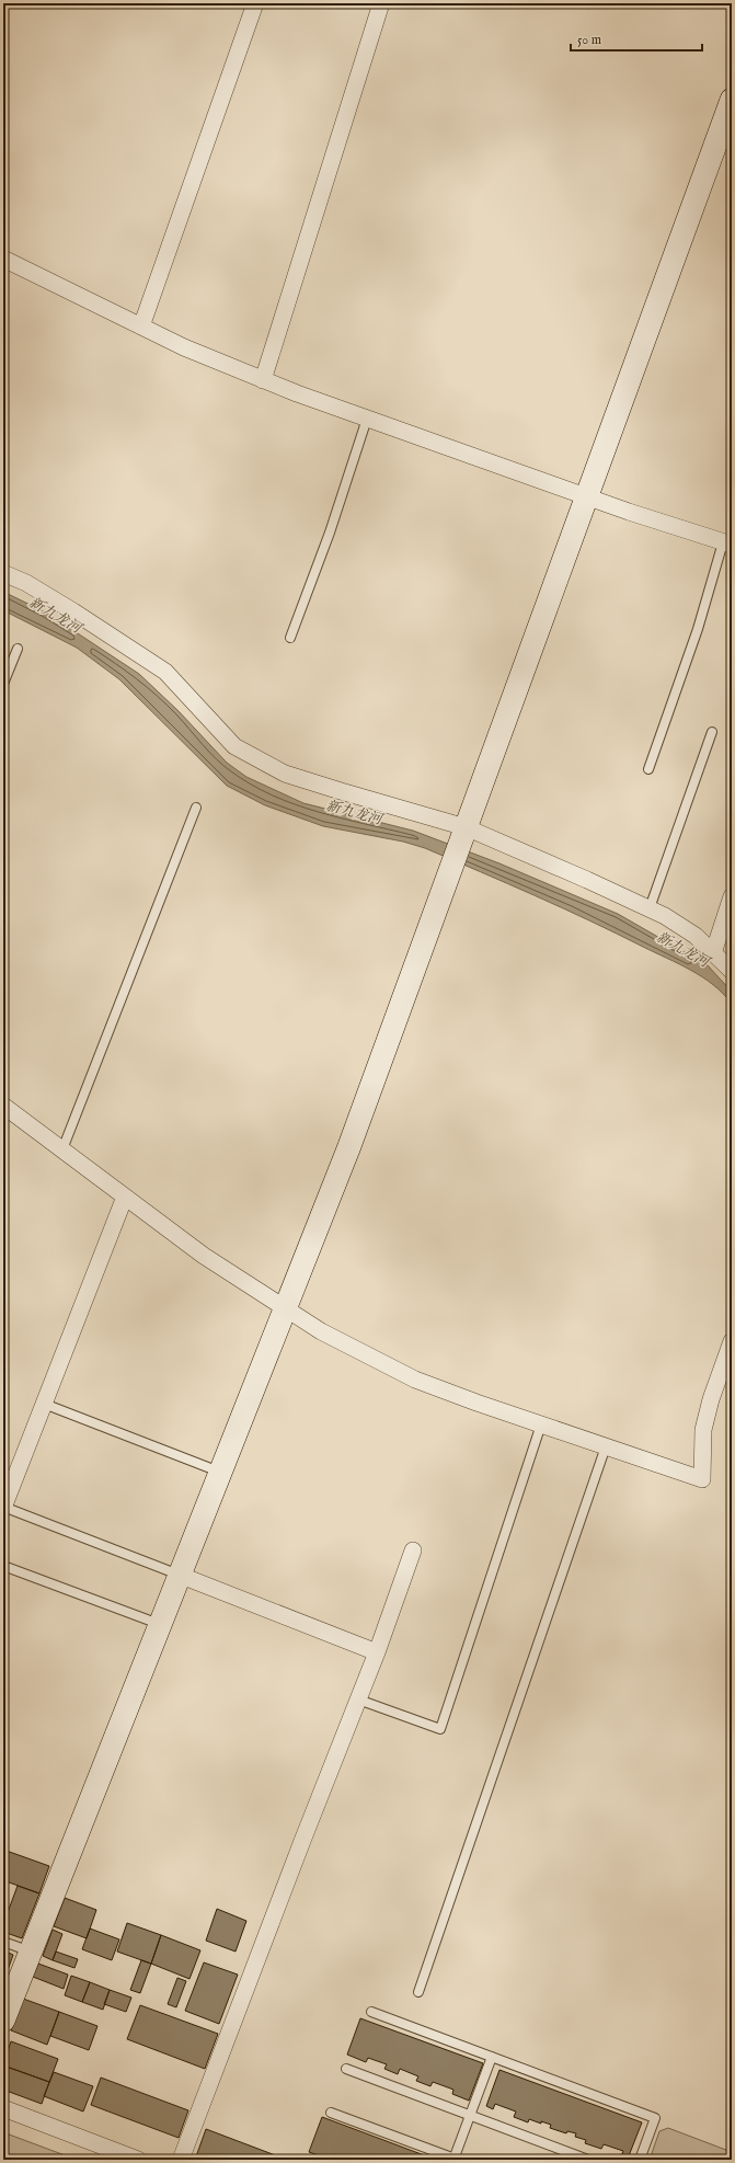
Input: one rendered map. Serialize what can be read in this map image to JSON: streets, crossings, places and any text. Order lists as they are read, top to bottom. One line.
{"water":["新九龙河"],"scale_bar":"50 m"}
